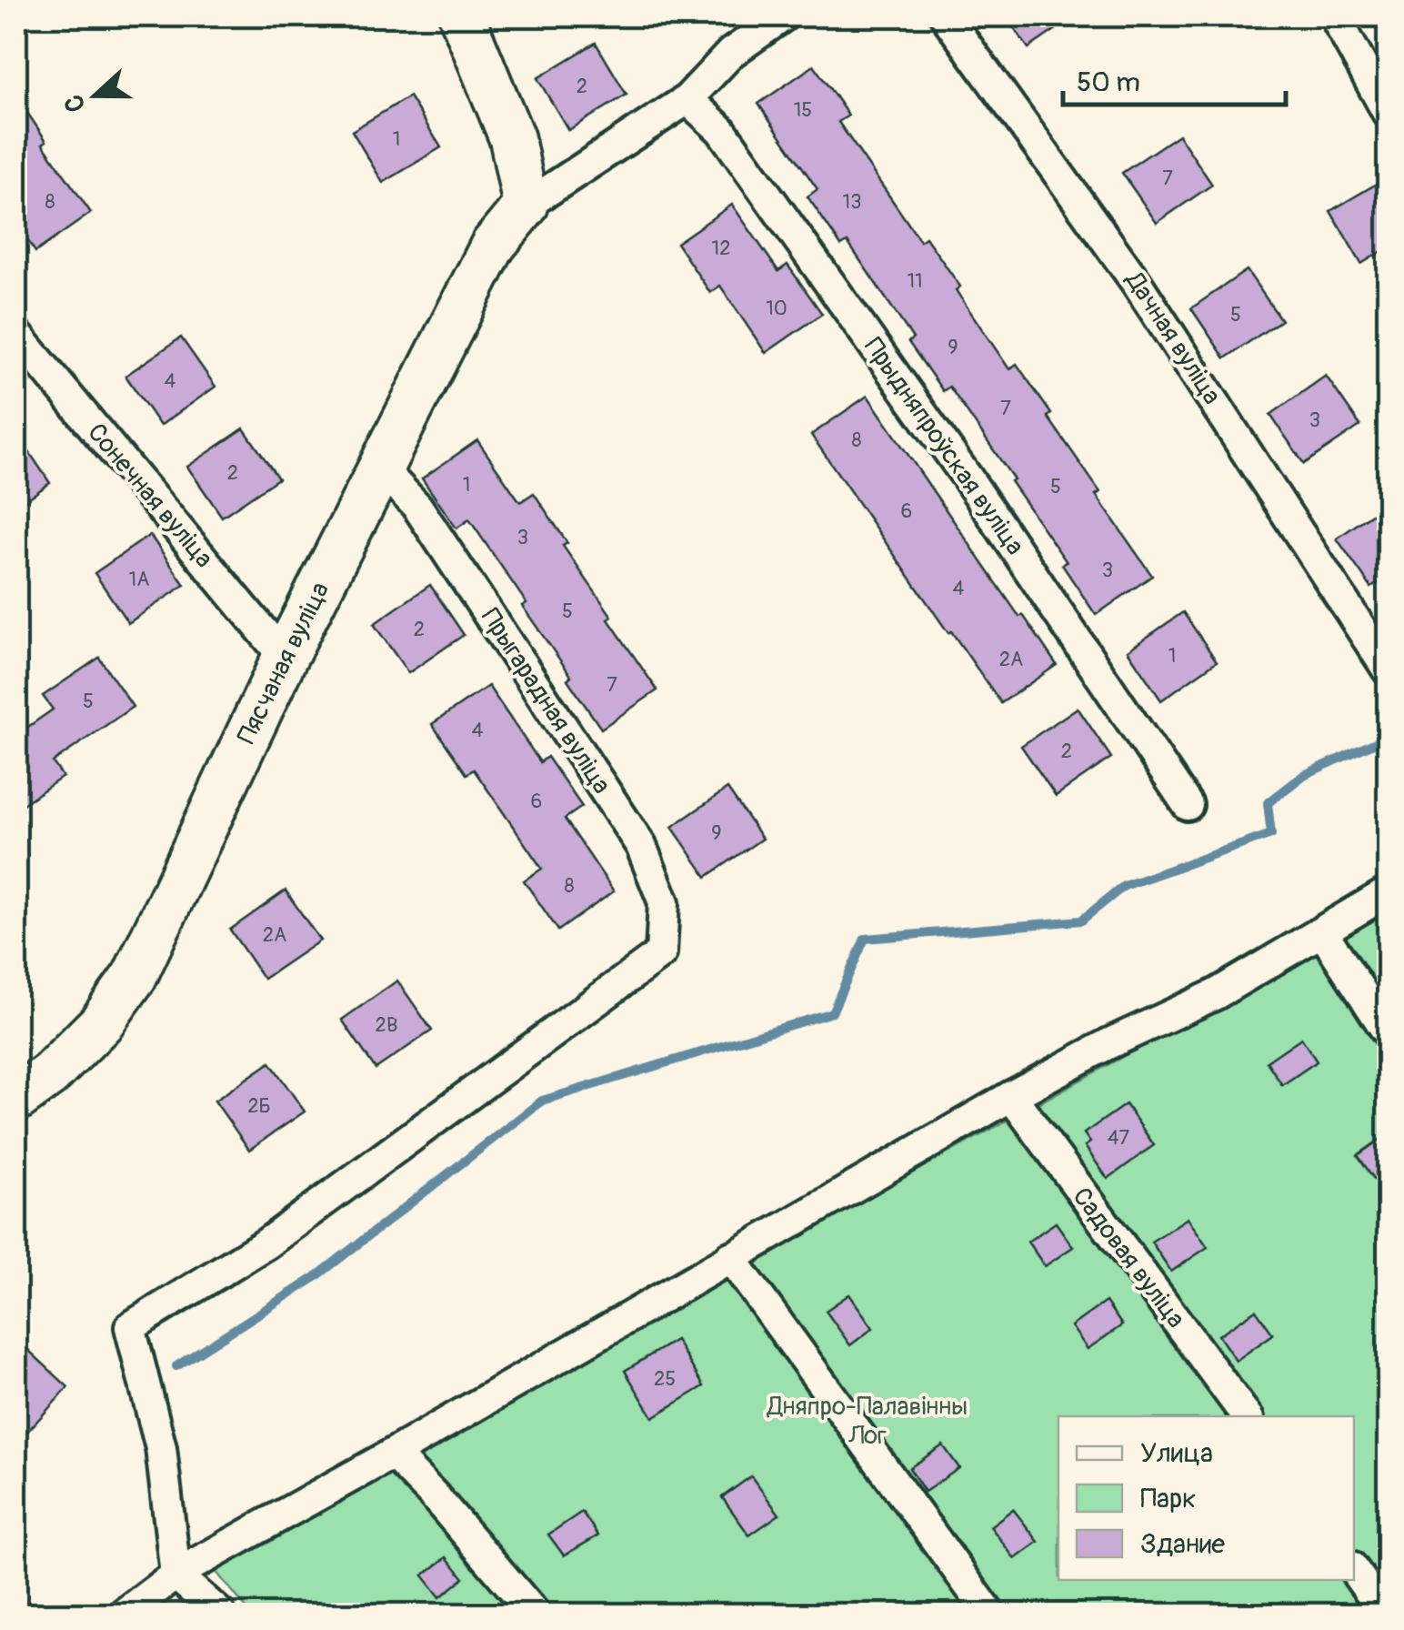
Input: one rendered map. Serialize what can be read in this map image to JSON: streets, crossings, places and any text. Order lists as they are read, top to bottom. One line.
{"streets":{"street":["Дачная вуліца","Прыдняпроўская вуліца","Сонечная вуліца","Пясчаная вуліца","Прыгарадная вуліца","Садовая вуліца"]},"crossings":[["Сонечная вуліца","Пясчаная вуліца"],["Пясчаная вуліца","Прыгарадная вуліца"]],"parks":["Дняпро-Палавінны Лог"],"house_numbers":["2","15","1","7","8","13","12","11","10","5","9","4","7","3","8","2","1","5","6","3","3","1А","4","5","2","1","2А","7","5","4","2","6","9","8","2А","2В","2Б","47","25"],"legend":["Улица","Парк","Здание"],"scale_bar":"50 m","north":"left"}
